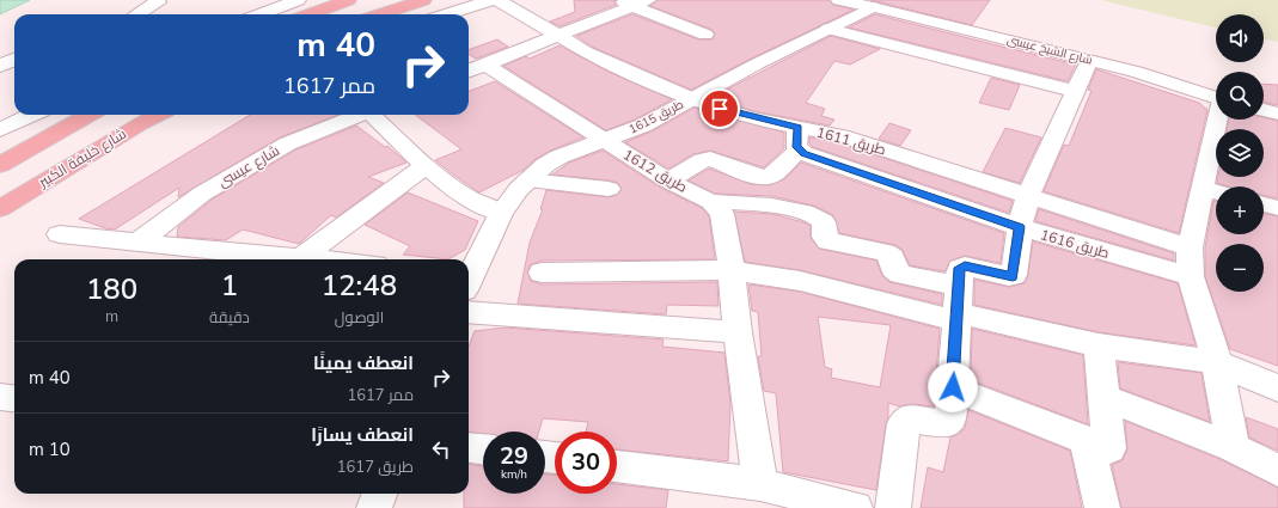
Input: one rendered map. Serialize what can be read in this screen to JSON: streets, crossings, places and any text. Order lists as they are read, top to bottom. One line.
{"streets":{"main road":["شارع خليفة الكبير"],"street":["شارع الشيخ عيسى","طريق 1615","طريق 1611","شارع عيسى","طريق 1612","طريق 1616"]},"crossings":[["شارع الشيخ عيسى","طريق 1615"],["طريق 1615","طريق 1611"],["طريق 1615","طريق 1612"],["طريق 1611","طريق 1616"]],"page":{"map_buttons":["+","−"],"turn":["40 m","ممر 1617"],"eta":["12:48","الوصول","1","دقيقة","180","m"],"list":[{"name":"انعطف يمينًا","note":"ممر 1617","value":"40 m"},{"name":"انعطف يسارًا","note":"طريق 1617","value":"10 m"}],"speed":"29 km/h","limit":"30"}}
